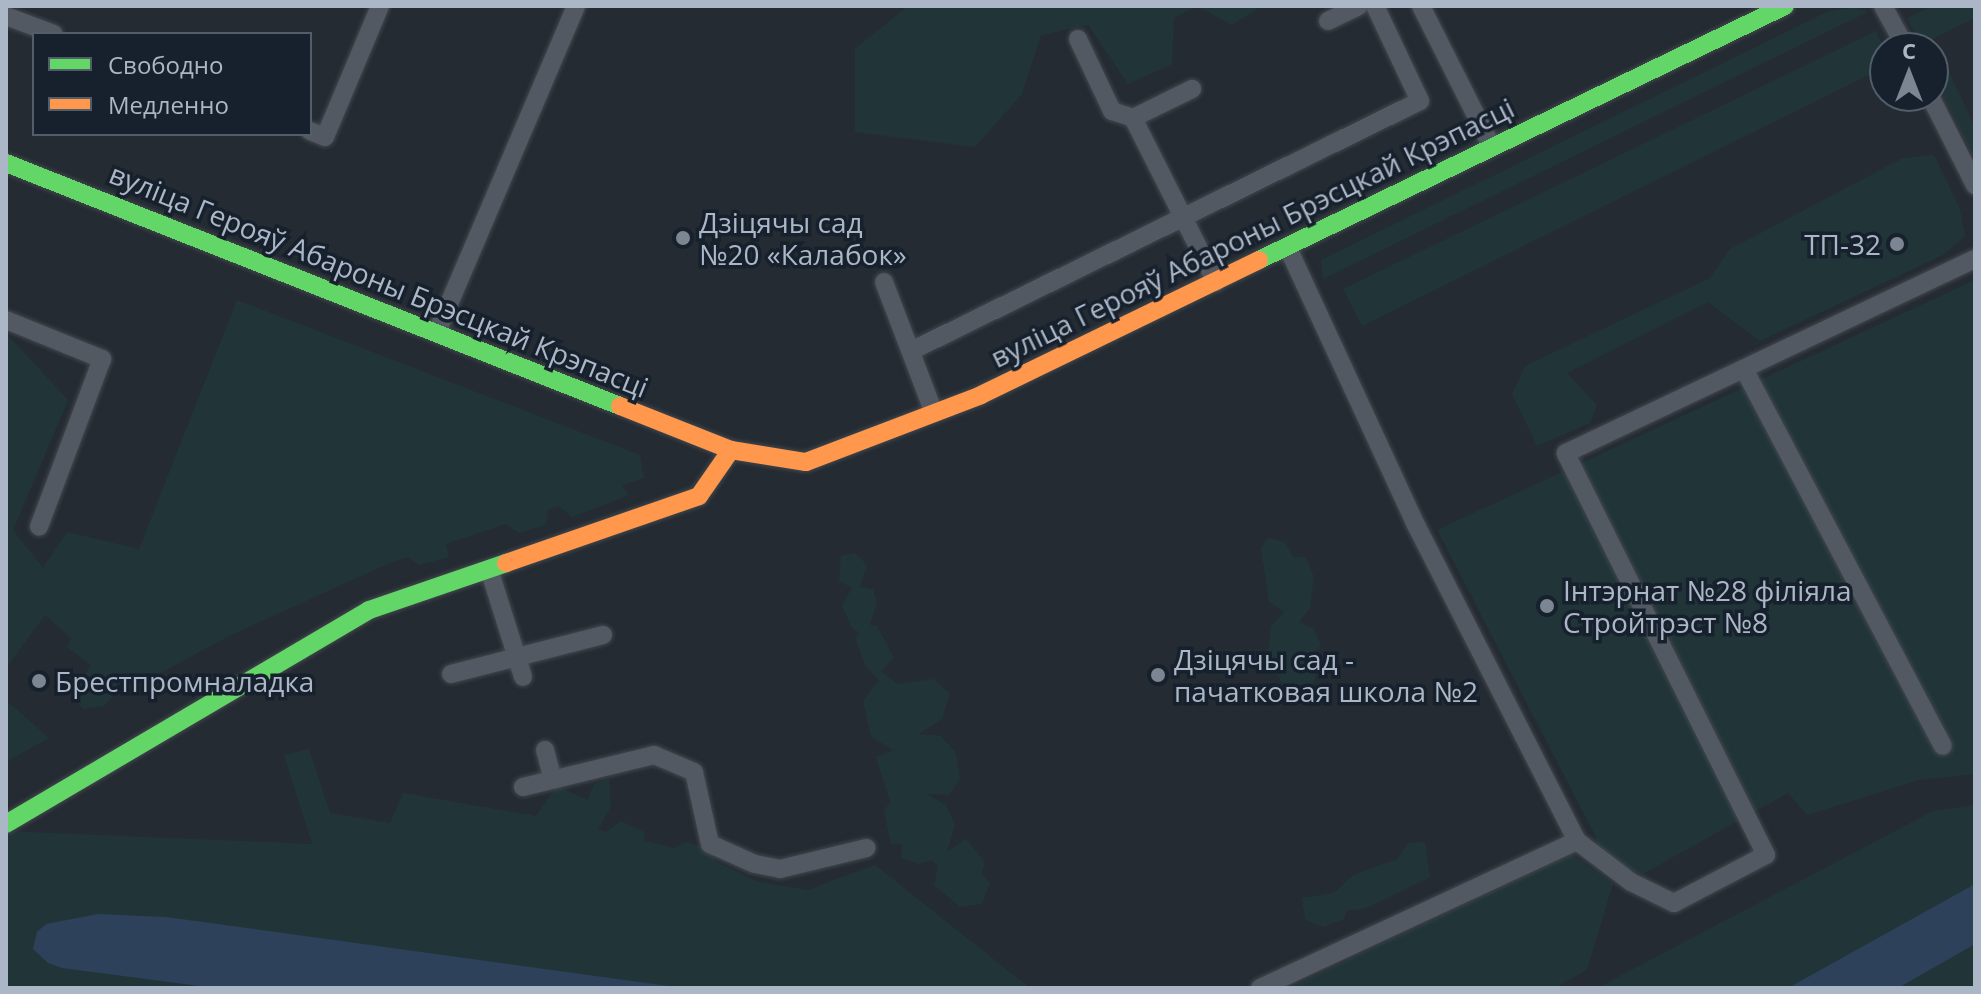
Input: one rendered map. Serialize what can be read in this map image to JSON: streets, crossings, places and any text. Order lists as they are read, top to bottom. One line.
{"streets":{"main road":["вуліца Герояў Абароны Брэсцкай Крэпасці"]},"places":["Дзіцячы сад №20 «Калабок»","ТП-32","Інтэрнат №28 фiлiяла Стройтрэст №8","Дзіцячы сад - пачатковая школа №2","Брестпромналадка"],"legend":["Свободно","Медленно"],"north":"top"}
